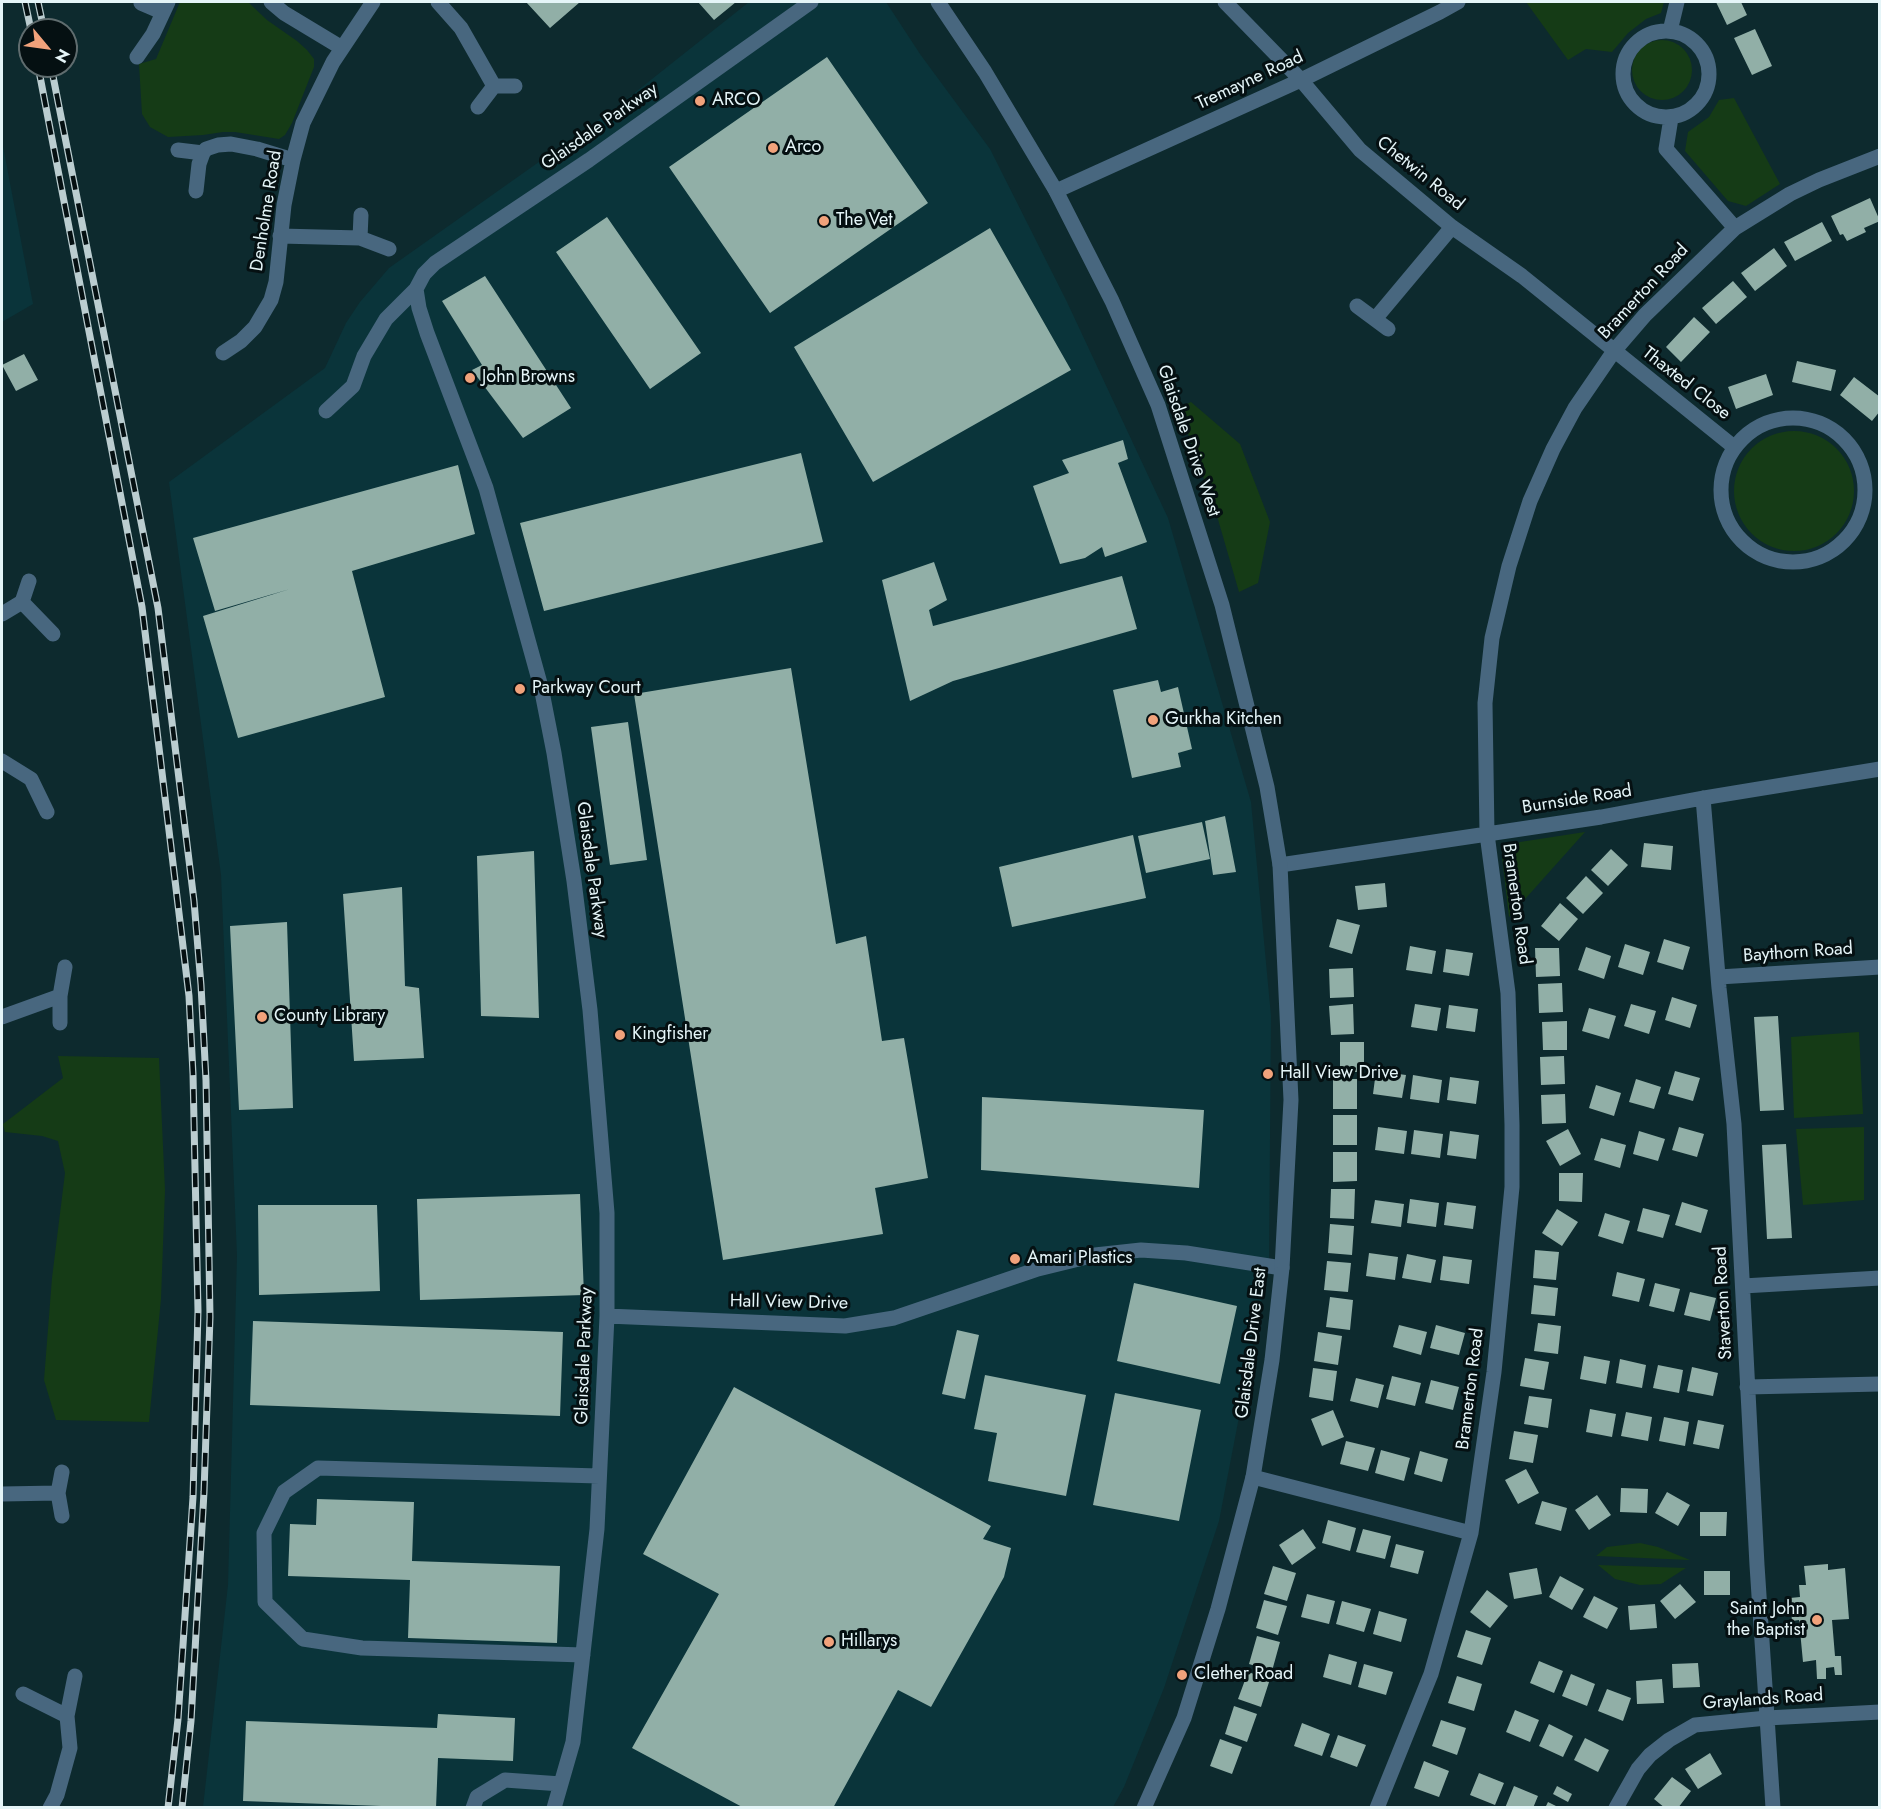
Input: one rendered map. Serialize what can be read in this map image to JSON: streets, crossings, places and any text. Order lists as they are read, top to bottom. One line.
{"streets":{"street":["Tremayne Road","Glaisdale Parkway","Chetwin Road","Denholme Road","Bramerton Road","Thaxted Close","Glaisdale Drive West","Burnside Road","Baythorn Road","Hall View Drive","Staverton Road","Glaisdale Drive East","Graylands Road"]},"crossings":[["Tremayne Road","Chetwin Road"],["Tremayne Road","Glaisdale Drive West"],["Glaisdale Parkway","Hall View Drive"],["Chetwin Road","Bramerton Road"],["Chetwin Road","Thaxted Close"],["Bramerton Road","Thaxted Close"],["Bramerton Road","Burnside Road"],["Glaisdale Drive West","Burnside Road"],["Glaisdale Drive West","Glaisdale Drive East"],["Burnside Road","Staverton Road"],["Burnside Road","Glaisdale Drive East"],["Baythorn Road","Staverton Road"],["Hall View Drive","Glaisdale Drive East"],["Staverton Road","Graylands Road"]],"places":["ARCO","Arco","The Vet","John Browns","Parkway Court","Gurkha Kitchen","County Library","Kingfisher","Hall View Drive","Amari Plastics","Saint John the Baptist","Hillarys","Clether Road"],"north":"bottom right"}
